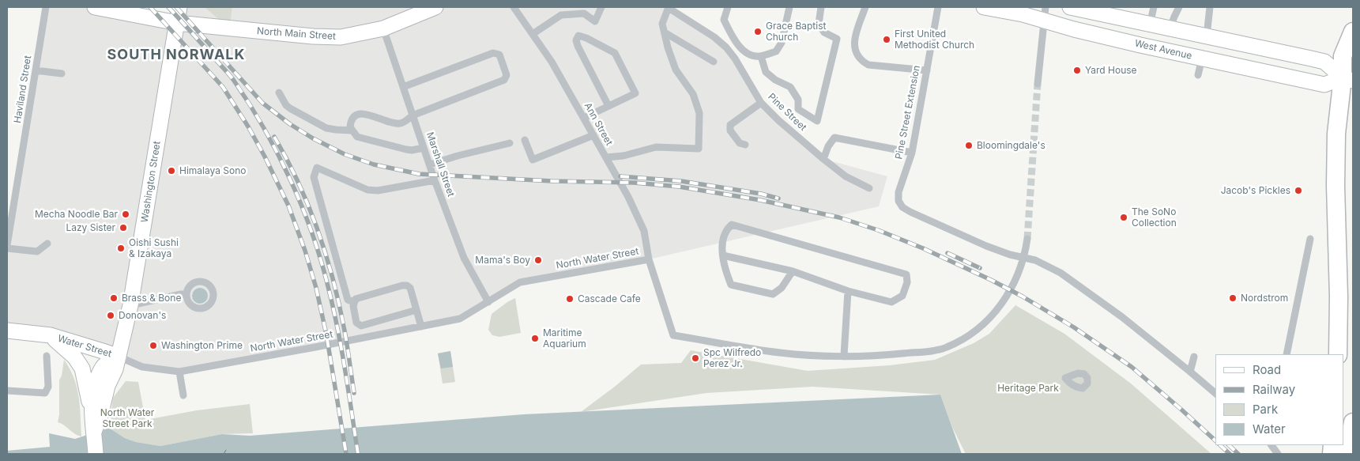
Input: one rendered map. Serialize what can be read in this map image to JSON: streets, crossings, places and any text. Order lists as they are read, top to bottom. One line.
{"streets":{"main road":["North Main Street","West Avenue","Washington Street","Water Street"],"street":["Haviland Street","Pine Street","Pine Street Extension","Ann Street","Marshall Street","North Water Street"]},"crossings":[["North Main Street","Marshall Street"],["North Main Street","Washington Street"],["Pine Street Extension","North Water Street"],["Ann Street","North Water Street"],["Marshall Street","North Water Street"],["Washington Street","North Water Street"],["Washington Street","Water Street"],["North Water Street","Water Street"]],"districts":["SOUTH NORWALK"],"parks":["Heritage Park","North Water Street Park"],"places":["Grace Baptist Church","First United Methodist Church","Yard House","Bloomingdale's","Himalaya Sono","Jacob's Pickles","Mecha Noodle Bar","The SoNo Collection","Lazy Sister","Oishi Sushi & Izakaya","Mama's Boy","Brass & Bone","Nordstrom","Cascade Cafe","Donovan's","Maritime Aquarium","Washington Prime","Spc Wilfredo Perez Jr."],"legend":["Road","Railway","Park","Water"]}
